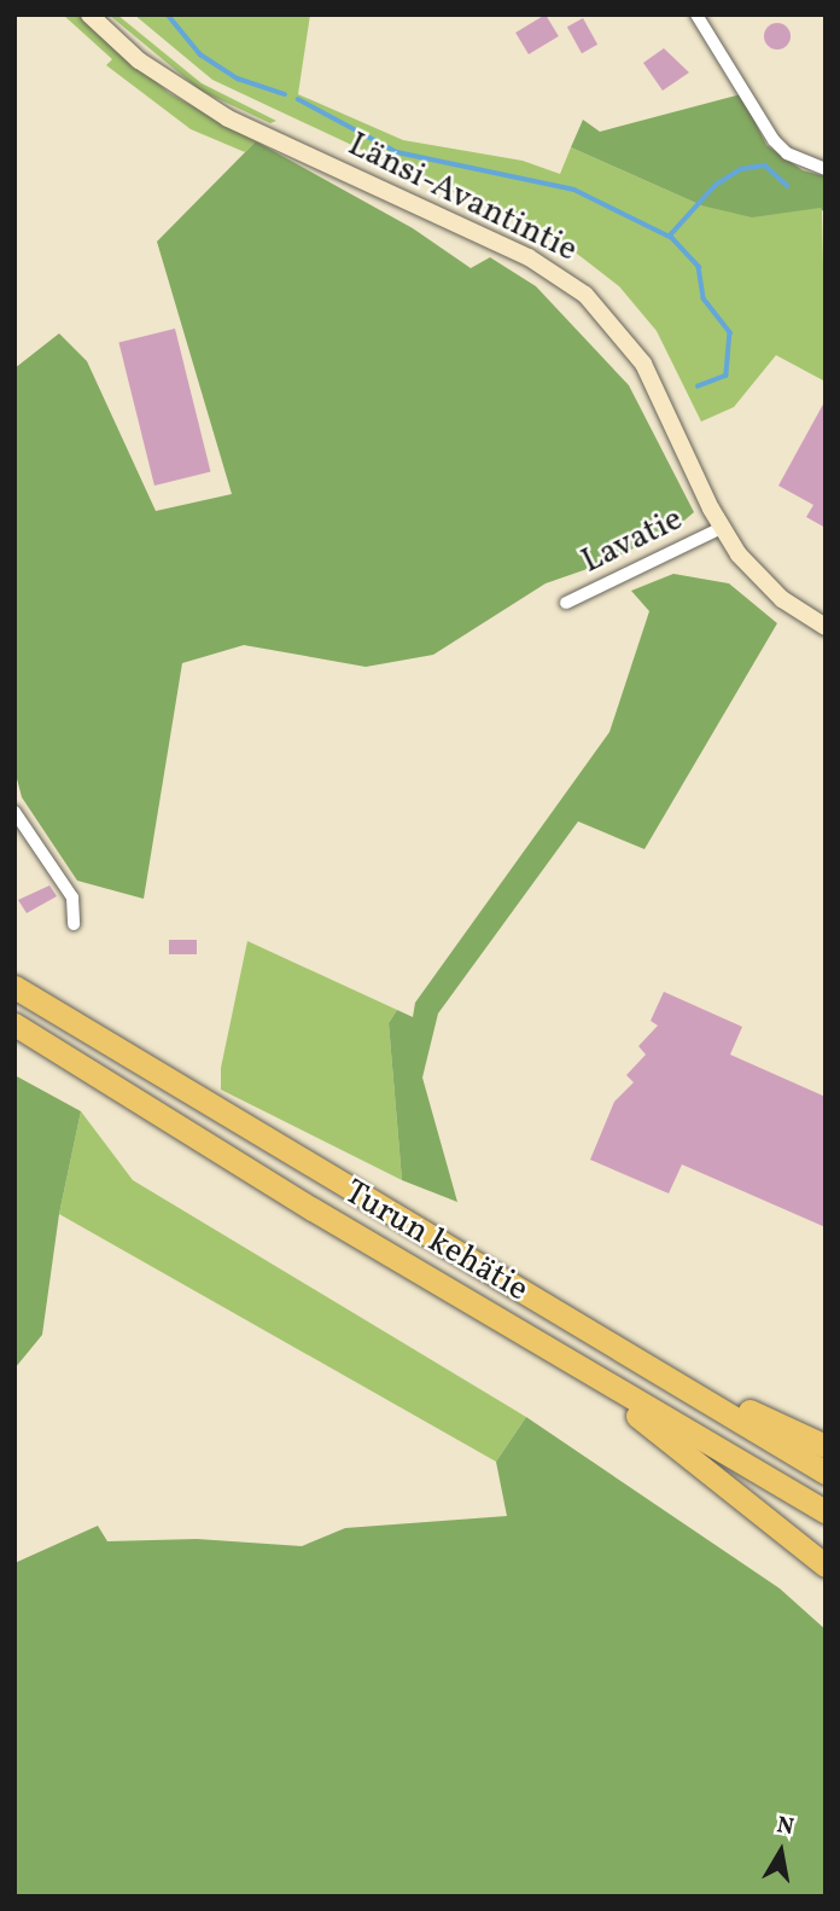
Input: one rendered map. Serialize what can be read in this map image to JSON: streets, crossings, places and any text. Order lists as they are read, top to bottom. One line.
{"streets":{"highway":["Turun kehätie"],"street":["Länsi-Avantintie","Lavatie"]},"crossings":[["Länsi-Avantintie","Lavatie"]],"north":"top"}
